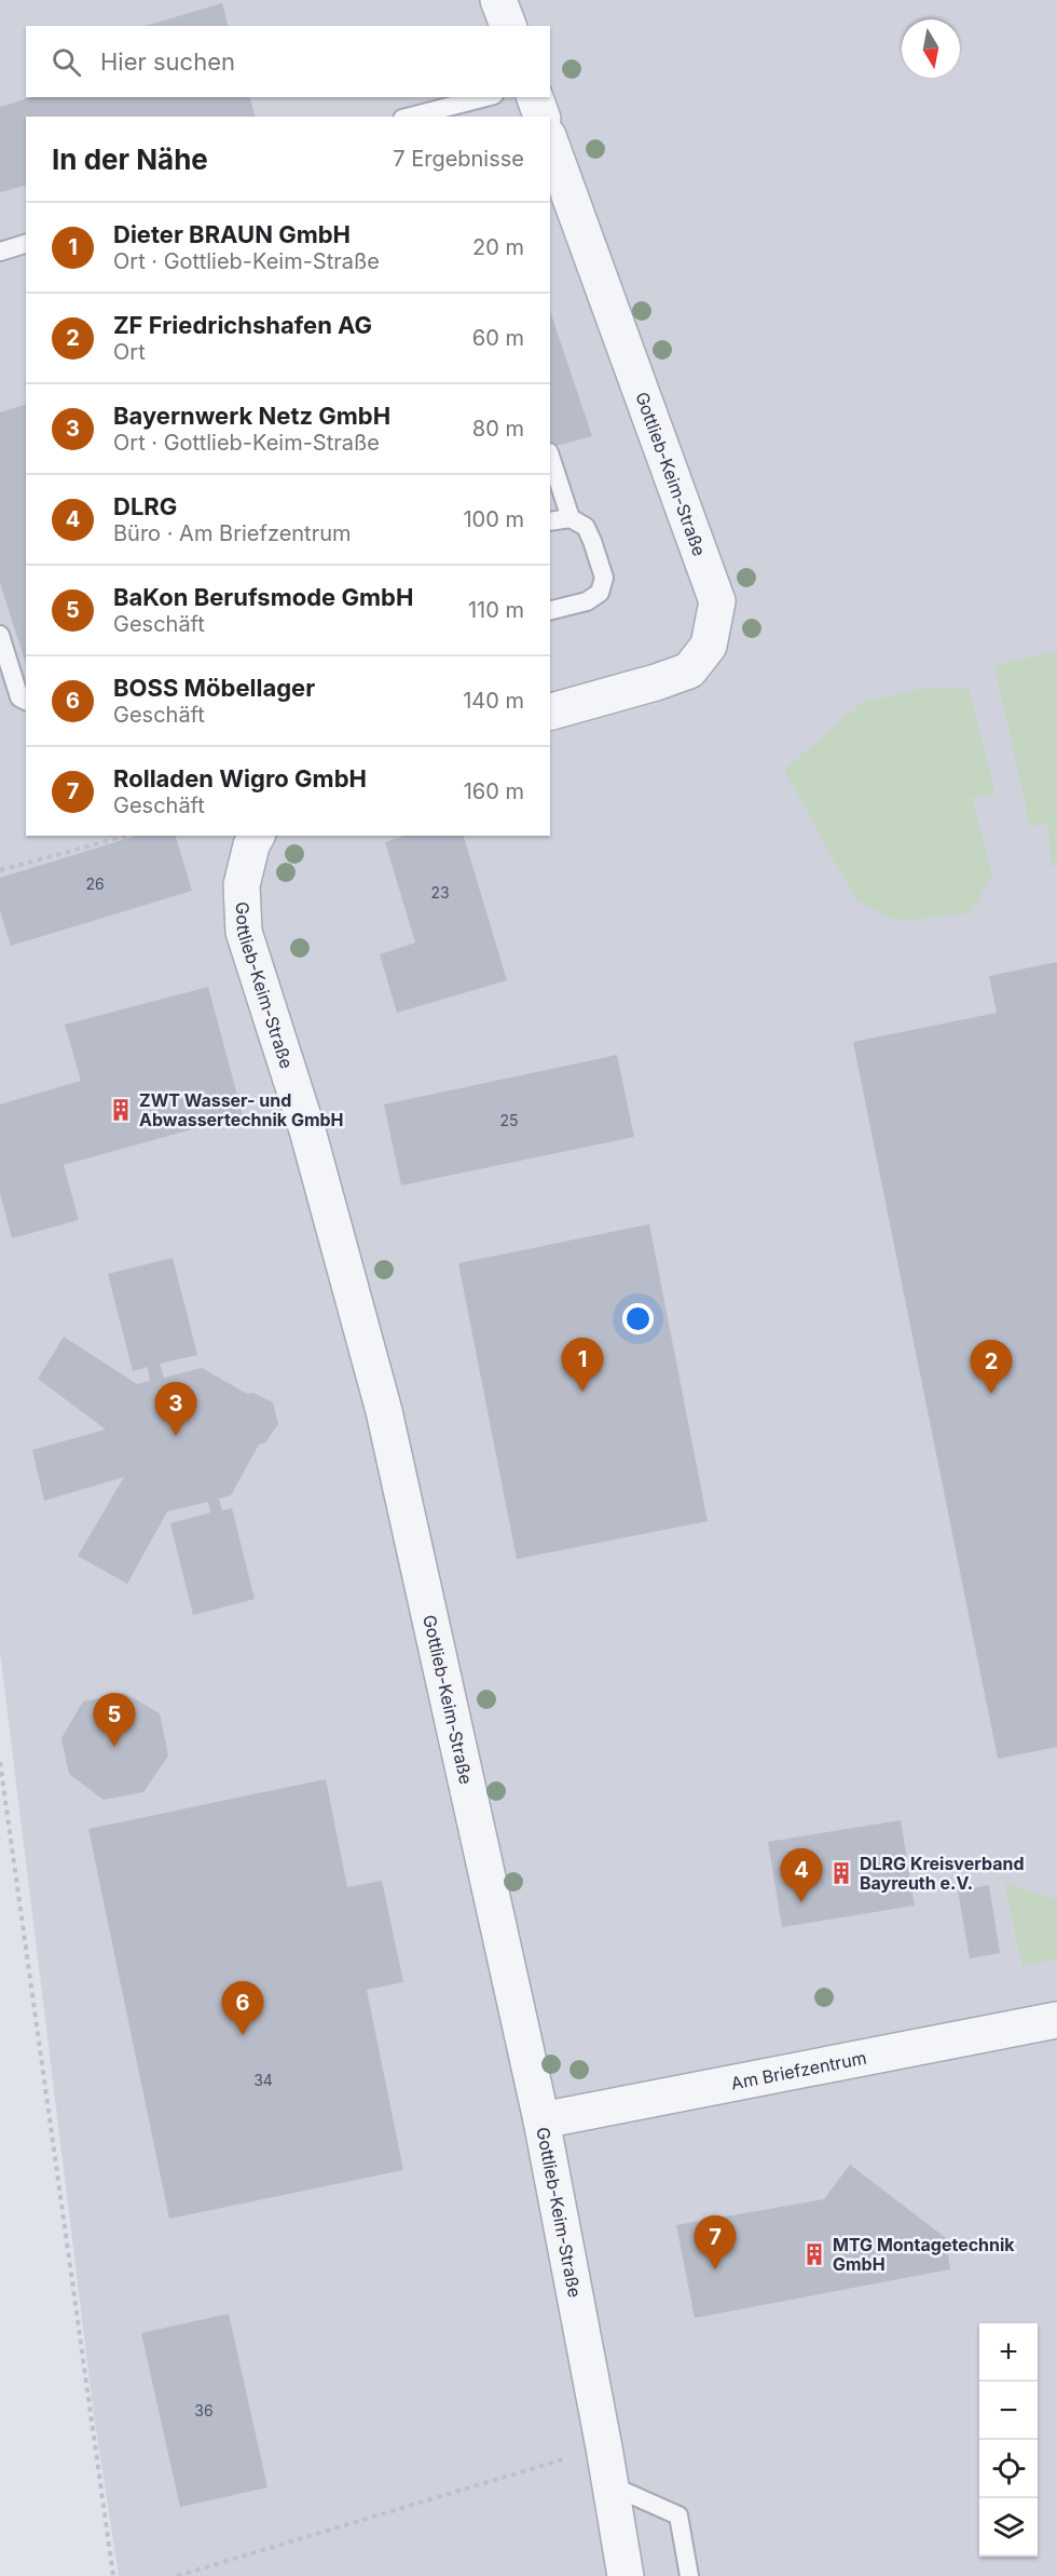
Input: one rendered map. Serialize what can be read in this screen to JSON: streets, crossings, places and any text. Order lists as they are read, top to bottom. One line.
{"streets":{"street":["Gottlieb-Keim-Straße","Am Briefzentrum"]},"crossings":[["Gottlieb-Keim-Straße","Am Briefzentrum"]],"places":{"building":["ZWT Wasser- und Abwassertechnik GmbH","DLRG Kreisverband Bayreuth e.V.","MTG Montagetechnik GmbH"]},"house_numbers":["26","23","25","34","36"],"north":"bottom","page":{"search":"Hier suchen","heading":["In der Nähe","7 Ergebnisse"],"list":[{"mark":"1","name":"Dieter BRAUN GmbH","note":"Ort · Gottlieb-Keim-Straße","value":"20 m"},{"mark":"2","name":"ZF Friedrichshafen AG","note":"Ort","value":"60 m"},{"mark":"3","name":"Bayernwerk Netz GmbH","note":"Ort · Gottlieb-Keim-Straße","value":"80 m"},{"mark":"4","name":"DLRG","note":"Büro · Am Briefzentrum","value":"100 m"},{"mark":"5","name":"BaKon Berufsmode GmbH","note":"Geschäft","value":"110 m"},{"mark":"6","name":"BOSS Möbellager","note":"Geschäft","value":"140 m"},{"mark":"7","name":"Rolladen Wigro GmbH","note":"Geschäft","value":"160 m"}],"pins":["1","2","3","5","4","6","7"],"map_buttons":["+","−"]}}
